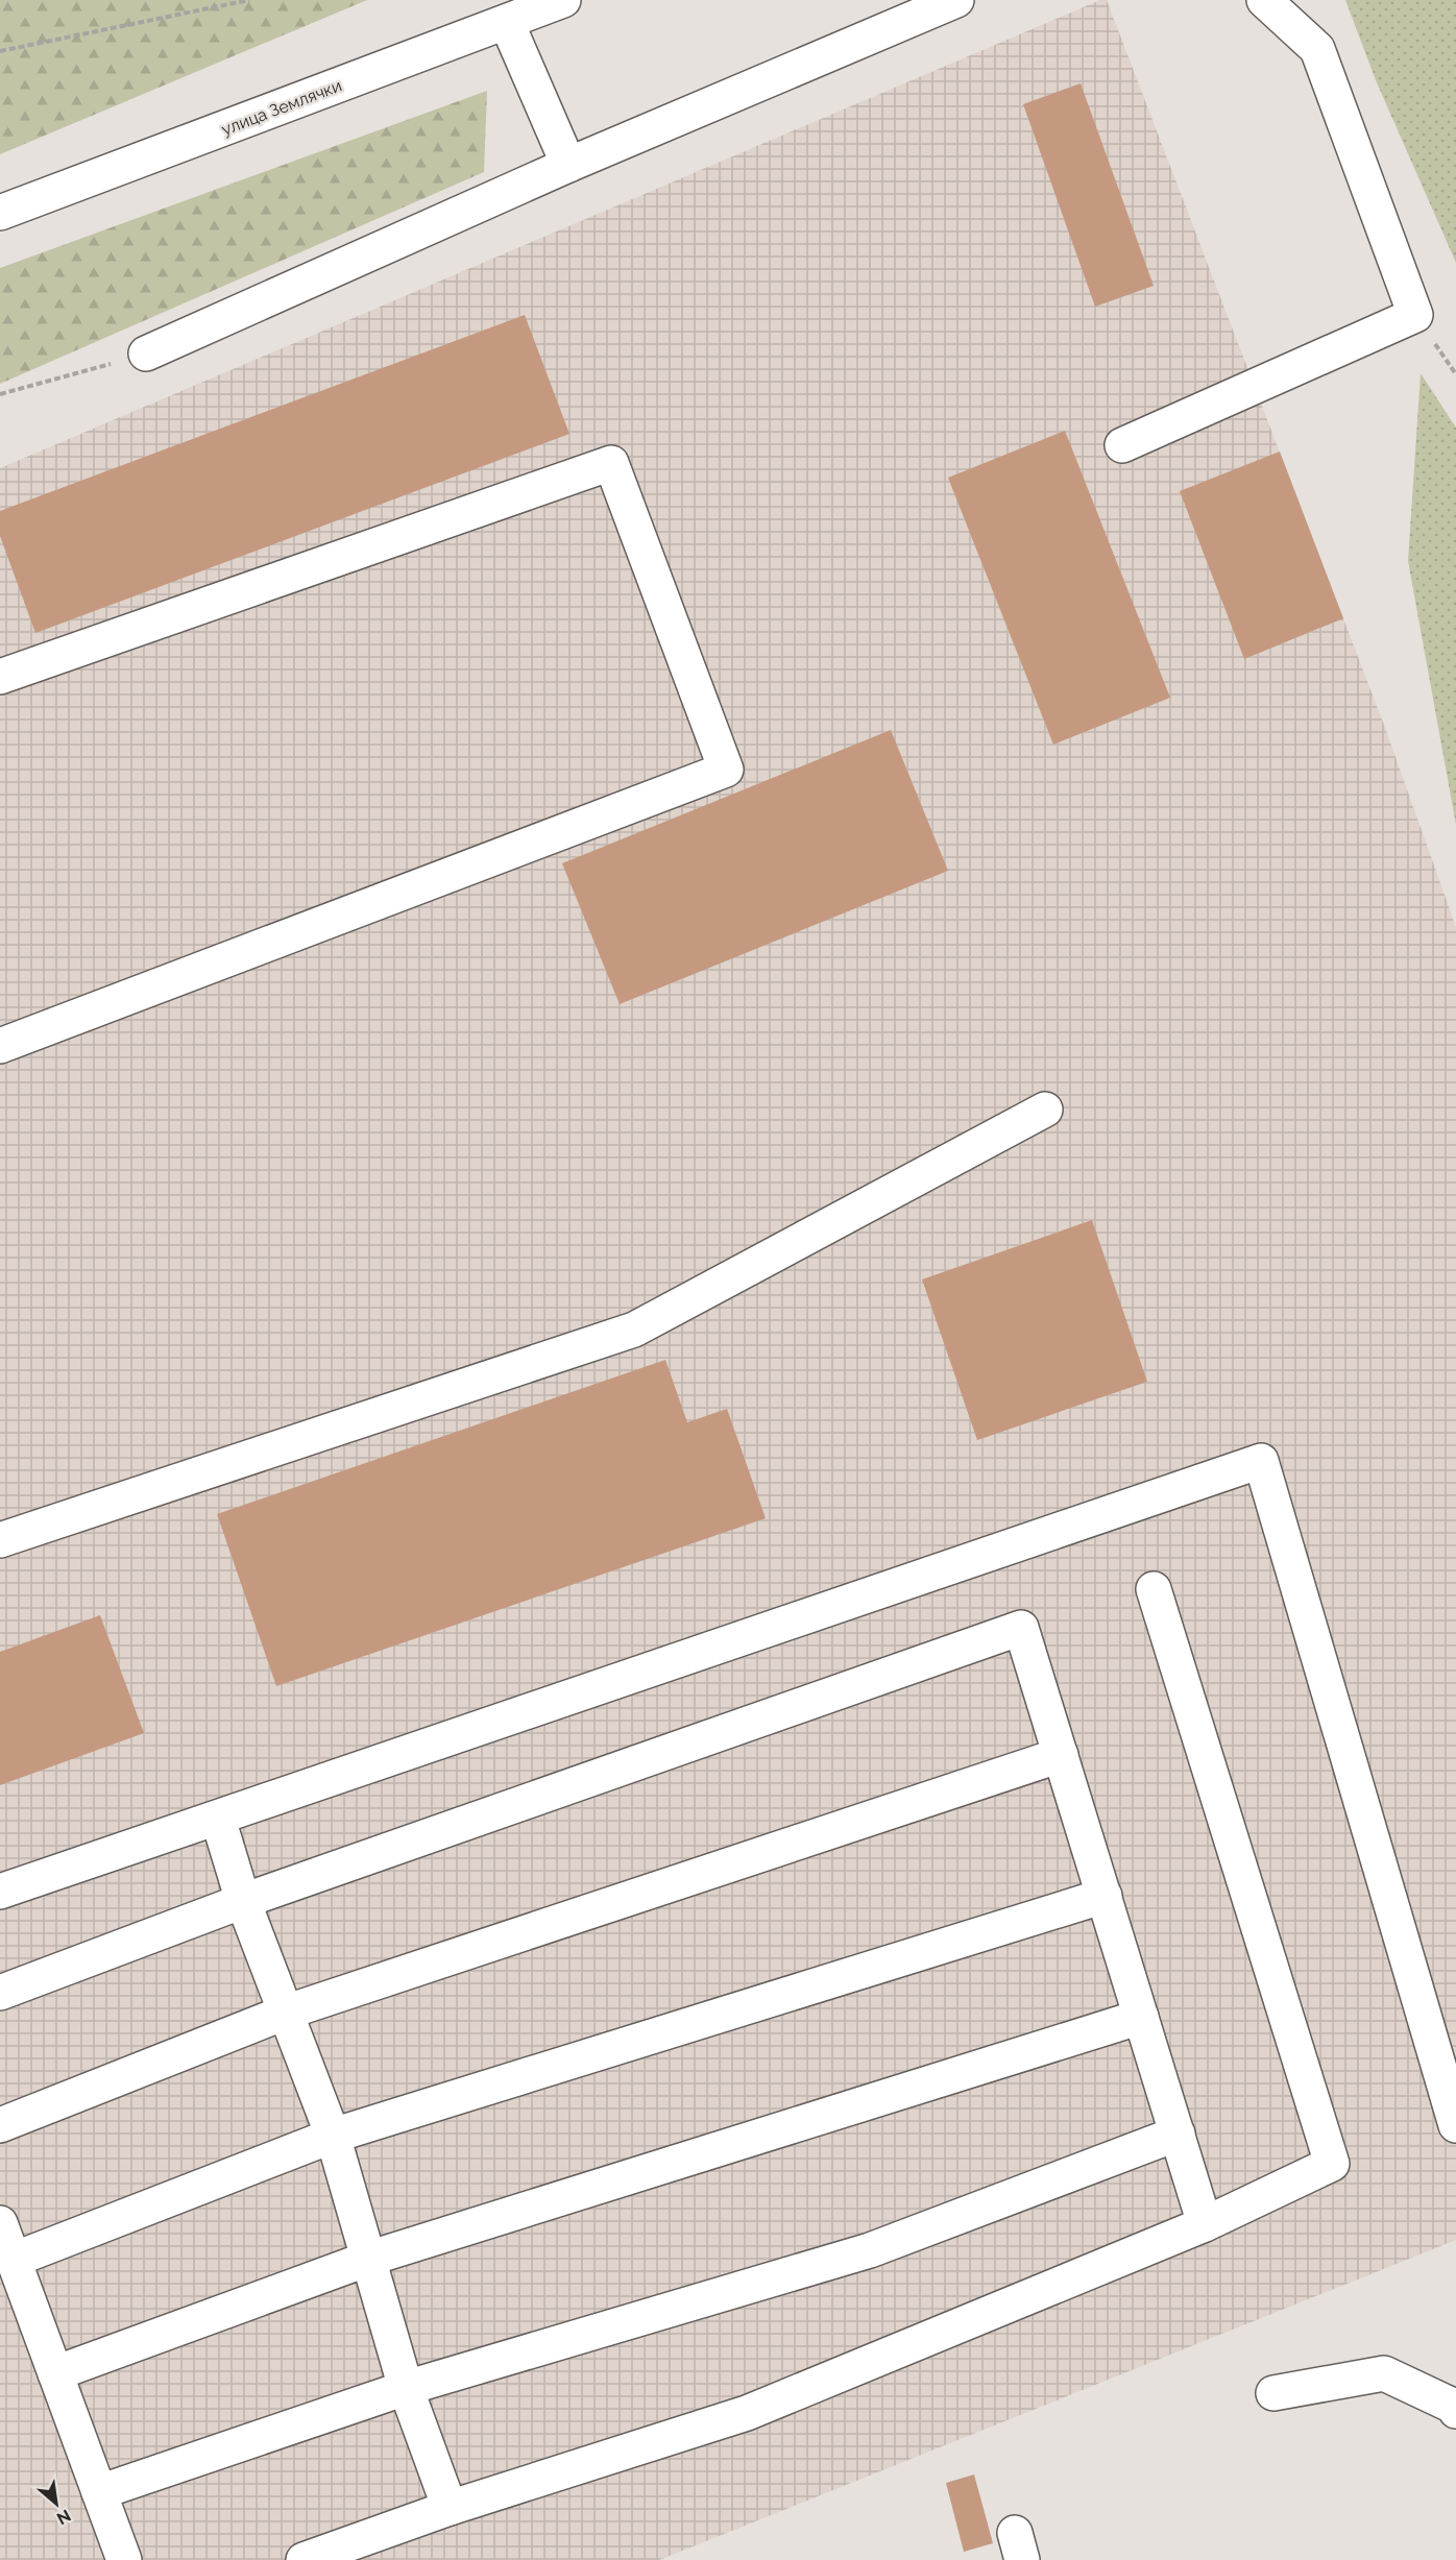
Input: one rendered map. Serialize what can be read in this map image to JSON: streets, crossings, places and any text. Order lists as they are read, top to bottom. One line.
{"streets":{"street":["улица Землячки"]},"north":"bottom right"}
